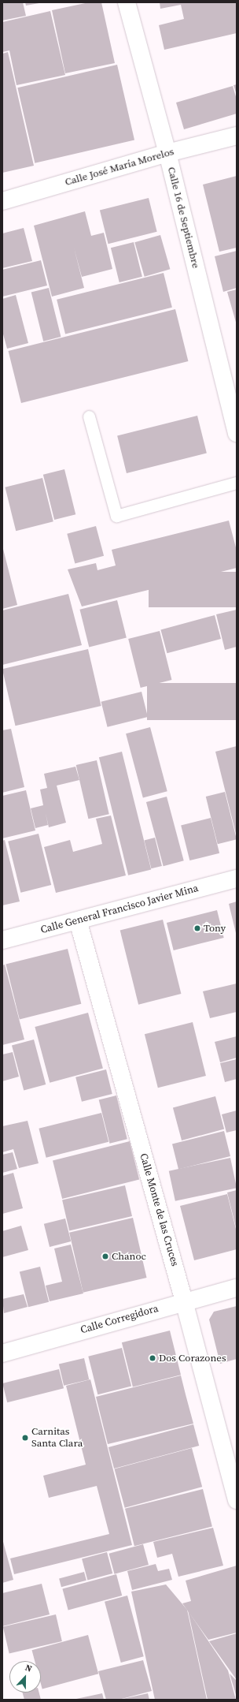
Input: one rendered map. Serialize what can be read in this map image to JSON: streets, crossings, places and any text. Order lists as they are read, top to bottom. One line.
{"streets":{"street":["Calle José María Morelos","Calle 16 de Septiembre","Calle General Francisco Javier Mina","Calle Monte de las Cruces","Calle Corregidora"]},"crossings":[["Calle José María Morelos","Calle 16 de Septiembre"],["Calle General Francisco Javier Mina","Calle Monte de las Cruces"],["Calle Monte de las Cruces","Calle Corregidora"]],"places":["Tony","Chanoc","Dos Corazones","Carnitas Santa Clara"],"north":"top"}
